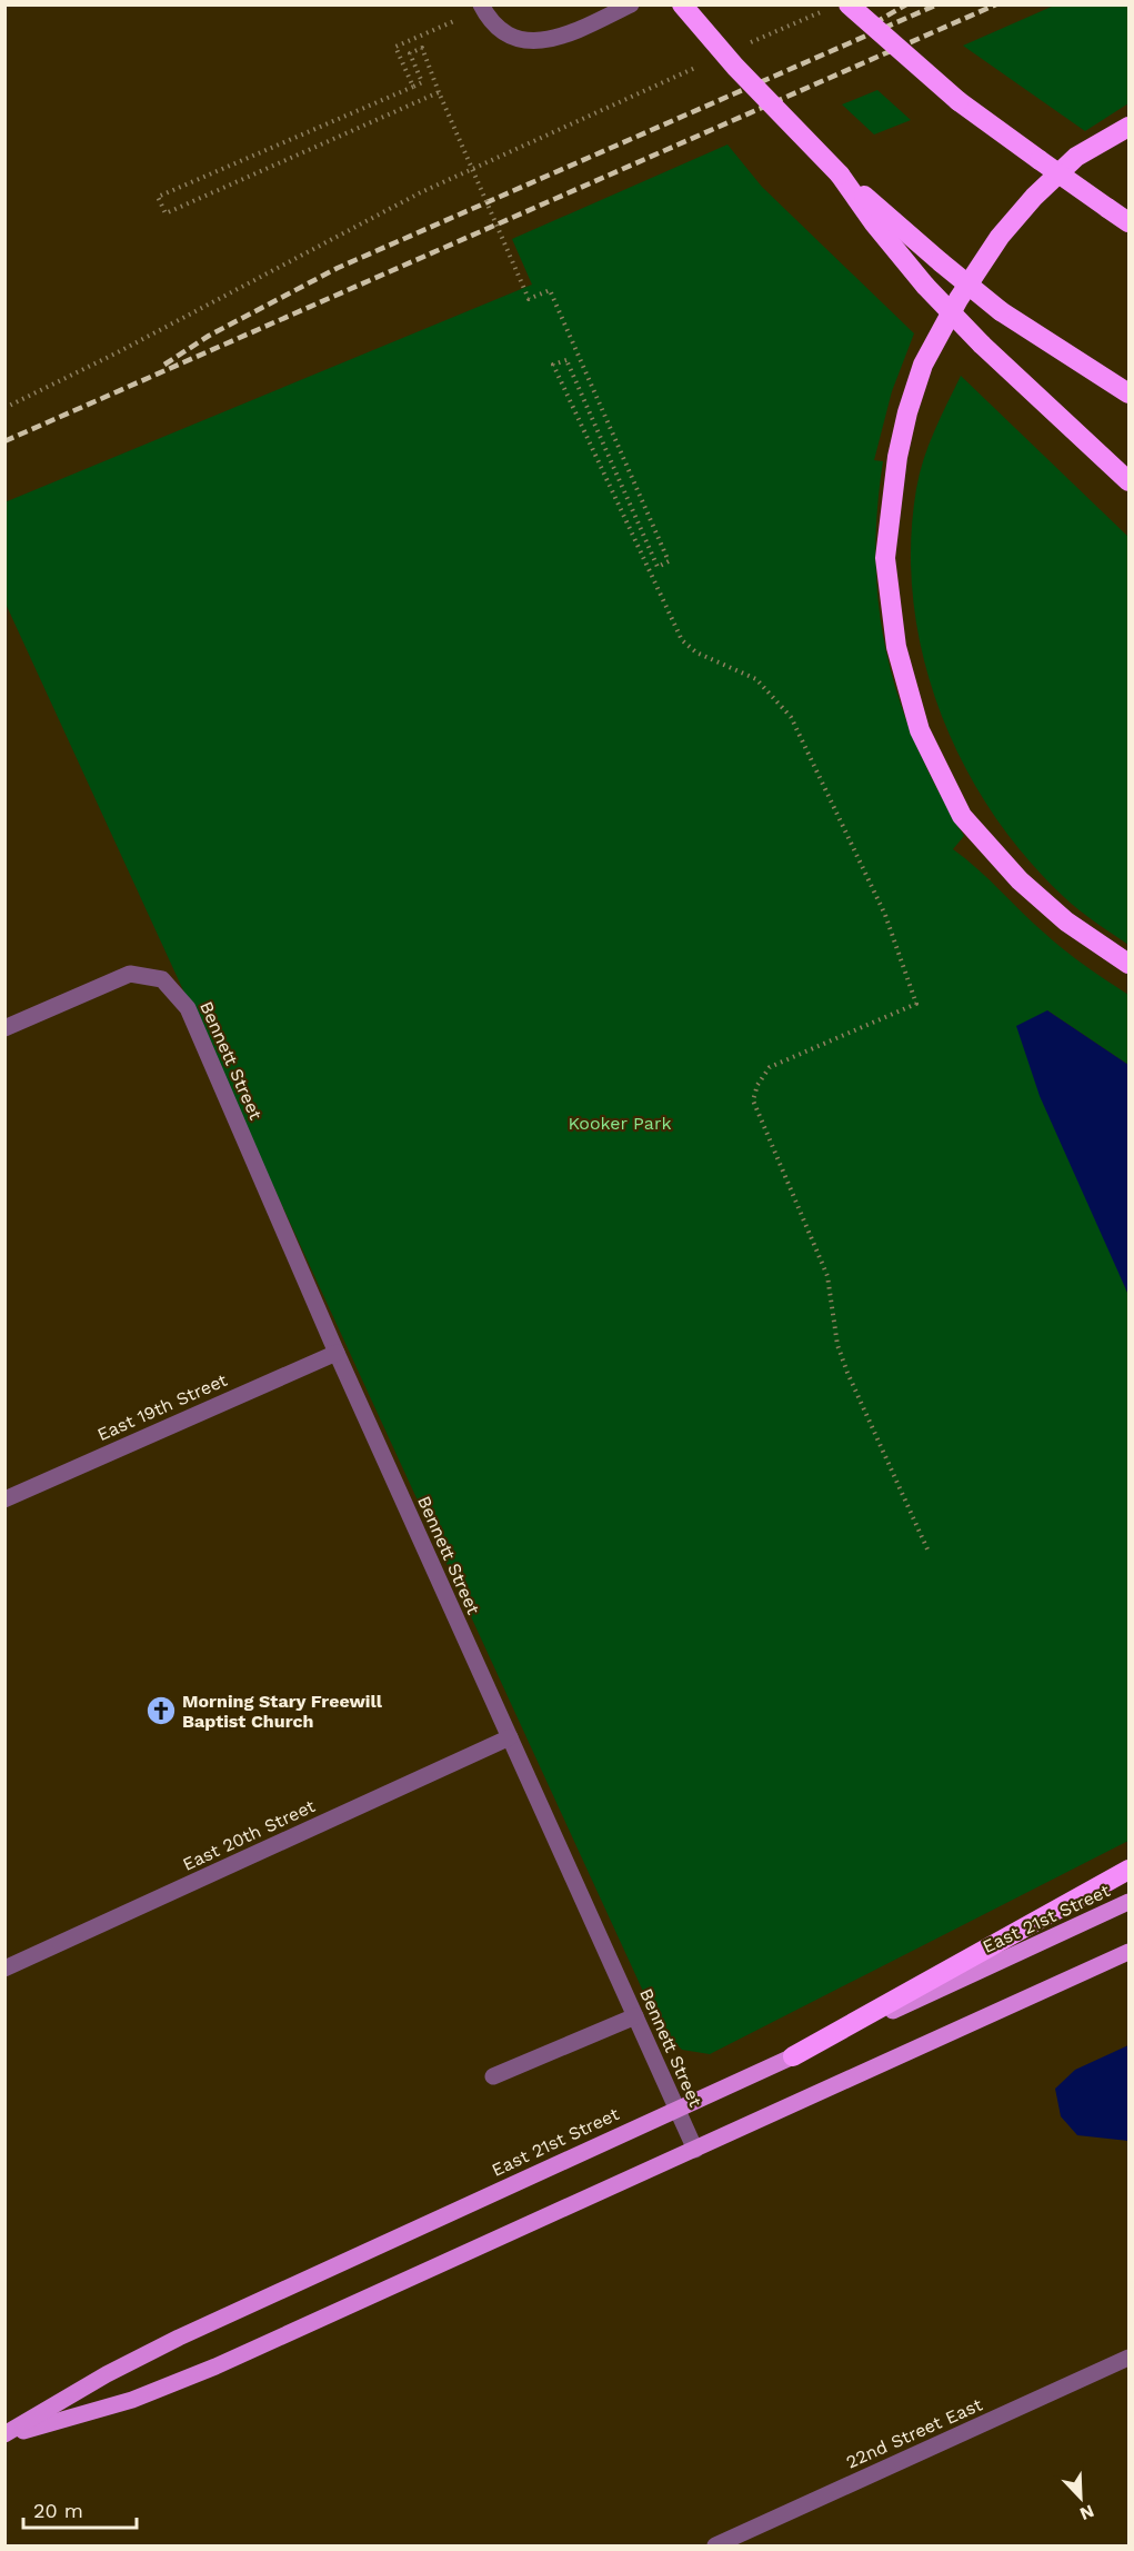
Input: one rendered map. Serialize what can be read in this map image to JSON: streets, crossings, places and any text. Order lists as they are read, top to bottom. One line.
{"streets":{"main road":["East 21st Street"],"street":["Bennett Street","East 19th Street","East 20th Street","22nd Street East"]},"crossings":[["Bennett Street","East 19th Street"],["Bennett Street","East 20th Street"],["Bennett Street","East 21st Street"]],"parks":["Kooker Park"],"places":{"church":["Morning Stary Freewill Baptist Church"]},"scale_bar":"20 m","north":"bottom right"}
